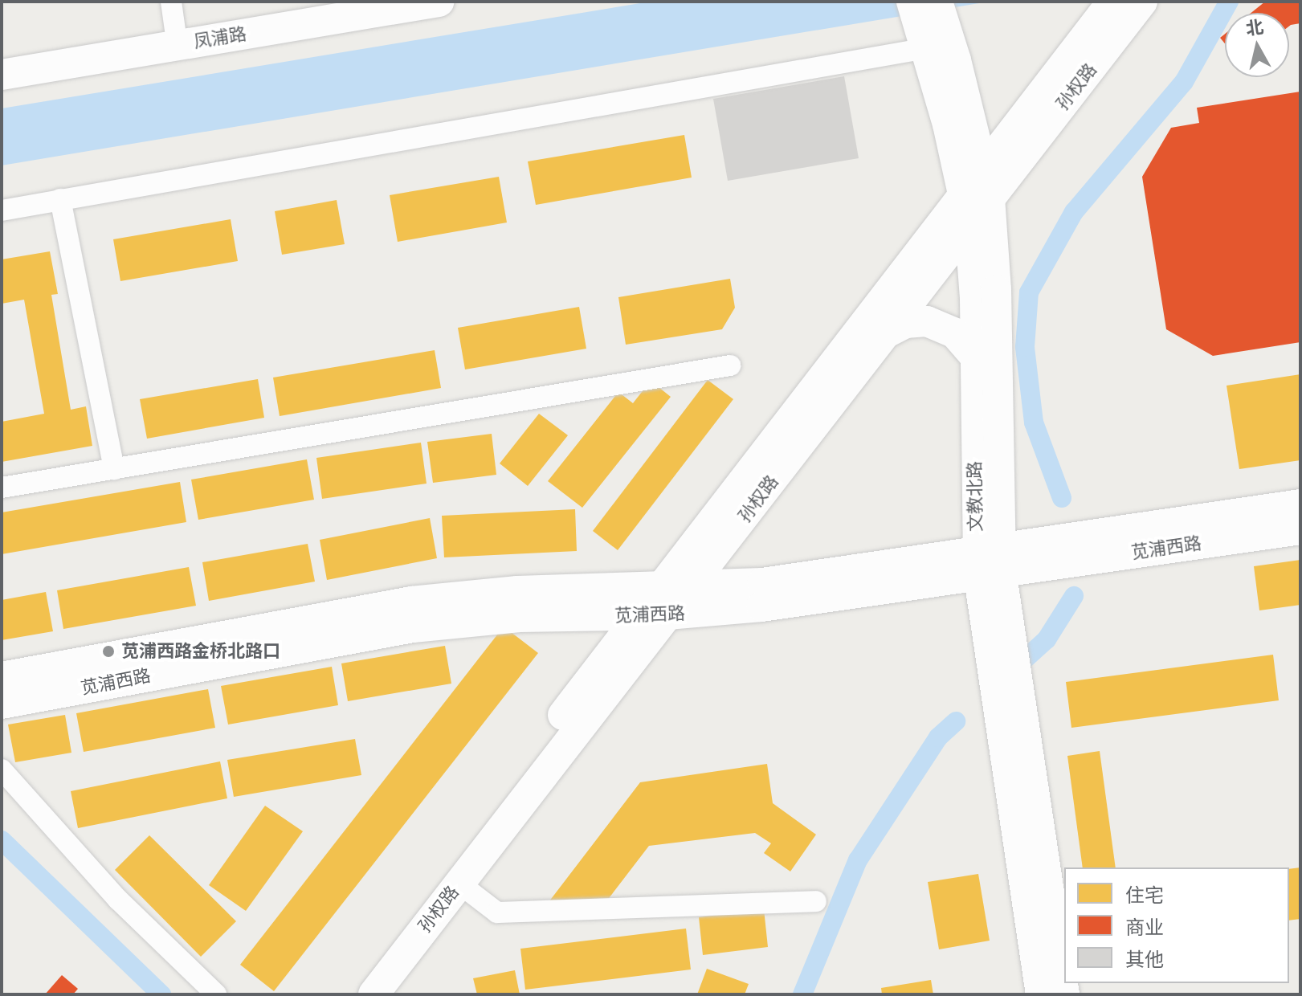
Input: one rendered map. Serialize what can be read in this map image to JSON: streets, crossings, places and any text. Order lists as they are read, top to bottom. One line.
{"streets":{"street":["凤浦路","孙权路","文教北路","苋浦西路"]},"crossings":[["孙权路","文教北路"],["孙权路","苋浦西路"],["文教北路","苋浦西路"]],"places":["苋浦西路金桥北路口"],"legend":["住宅","商业","其他"],"north":"top"}
